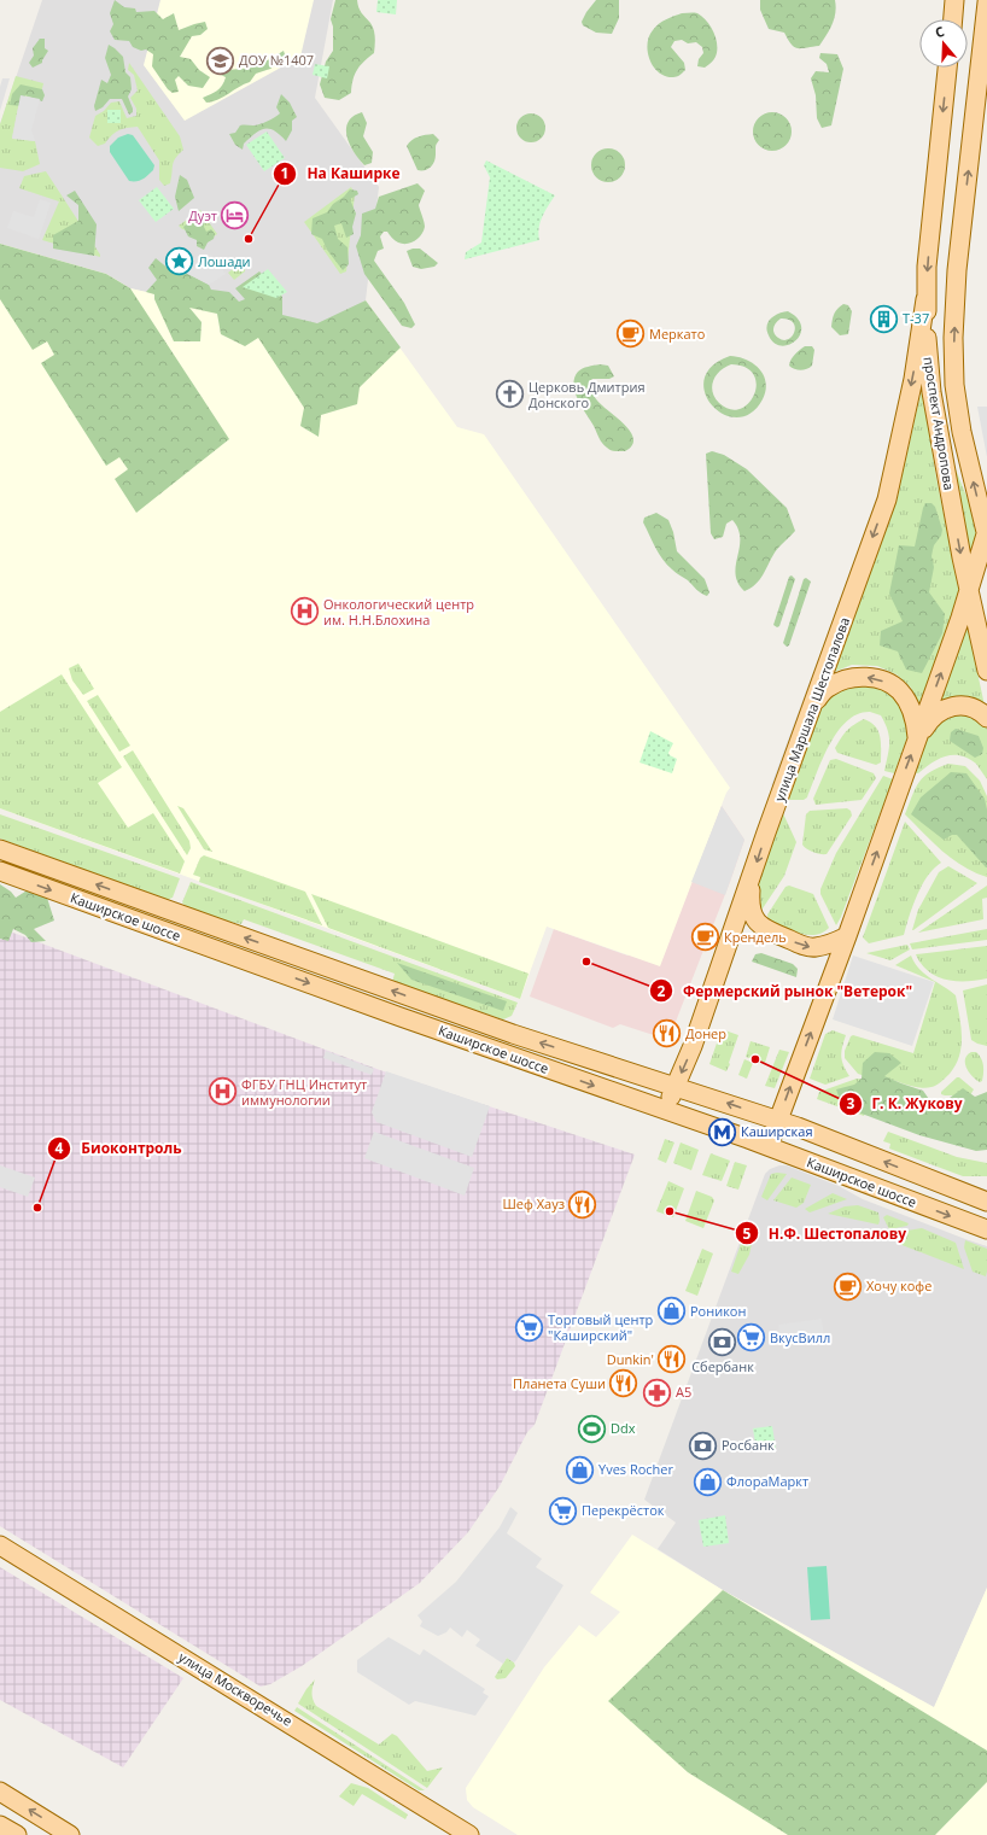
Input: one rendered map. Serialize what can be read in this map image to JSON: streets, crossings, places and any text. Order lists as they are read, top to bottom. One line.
{"streets":{"main road":["проспект Андропова","улица Маршала Шестопалова","Каширское шоссе","улица Москворечье"]},"crossings":[["проспект Андропова","улица Маршала Шестопалова"],["улица Маршала Шестопалова","Каширское шоссе"]],"places":{"school or university":["ДОУ №1407"],"hotel":["Дуэт"],"other":["На Каширке","Фермерский рынок \"Ветерок\"","Г. К. Жукову","Биоконтроль","Н.Ф. Шестопалову"],"place":["Лошади"],"building":["Т-37"],"cafe":["Меркато","Крендель","Хочу кофе"],"church":["Церковь Дмитрия Донского"],"hospital":["Онкологический центр им. Н.Н.Блохина","ФГБУ ГНЦ Институт иммунологии"],"restaurant":["Донер","Шеф Хауз","Dunkin'","Планета Суши"],"metro station":["Каширская"],"shop":["Роникон","Yves Rocher","ФлораМаркт"],"supermarket":["Торговый центр \"Каширский\"","ВкусВилл","Перекрёсток"],"bank":["Сбербанк","Росбанк"],"pharmacy":["А5"],"sports":["Ddx"]},"north":"top"}
